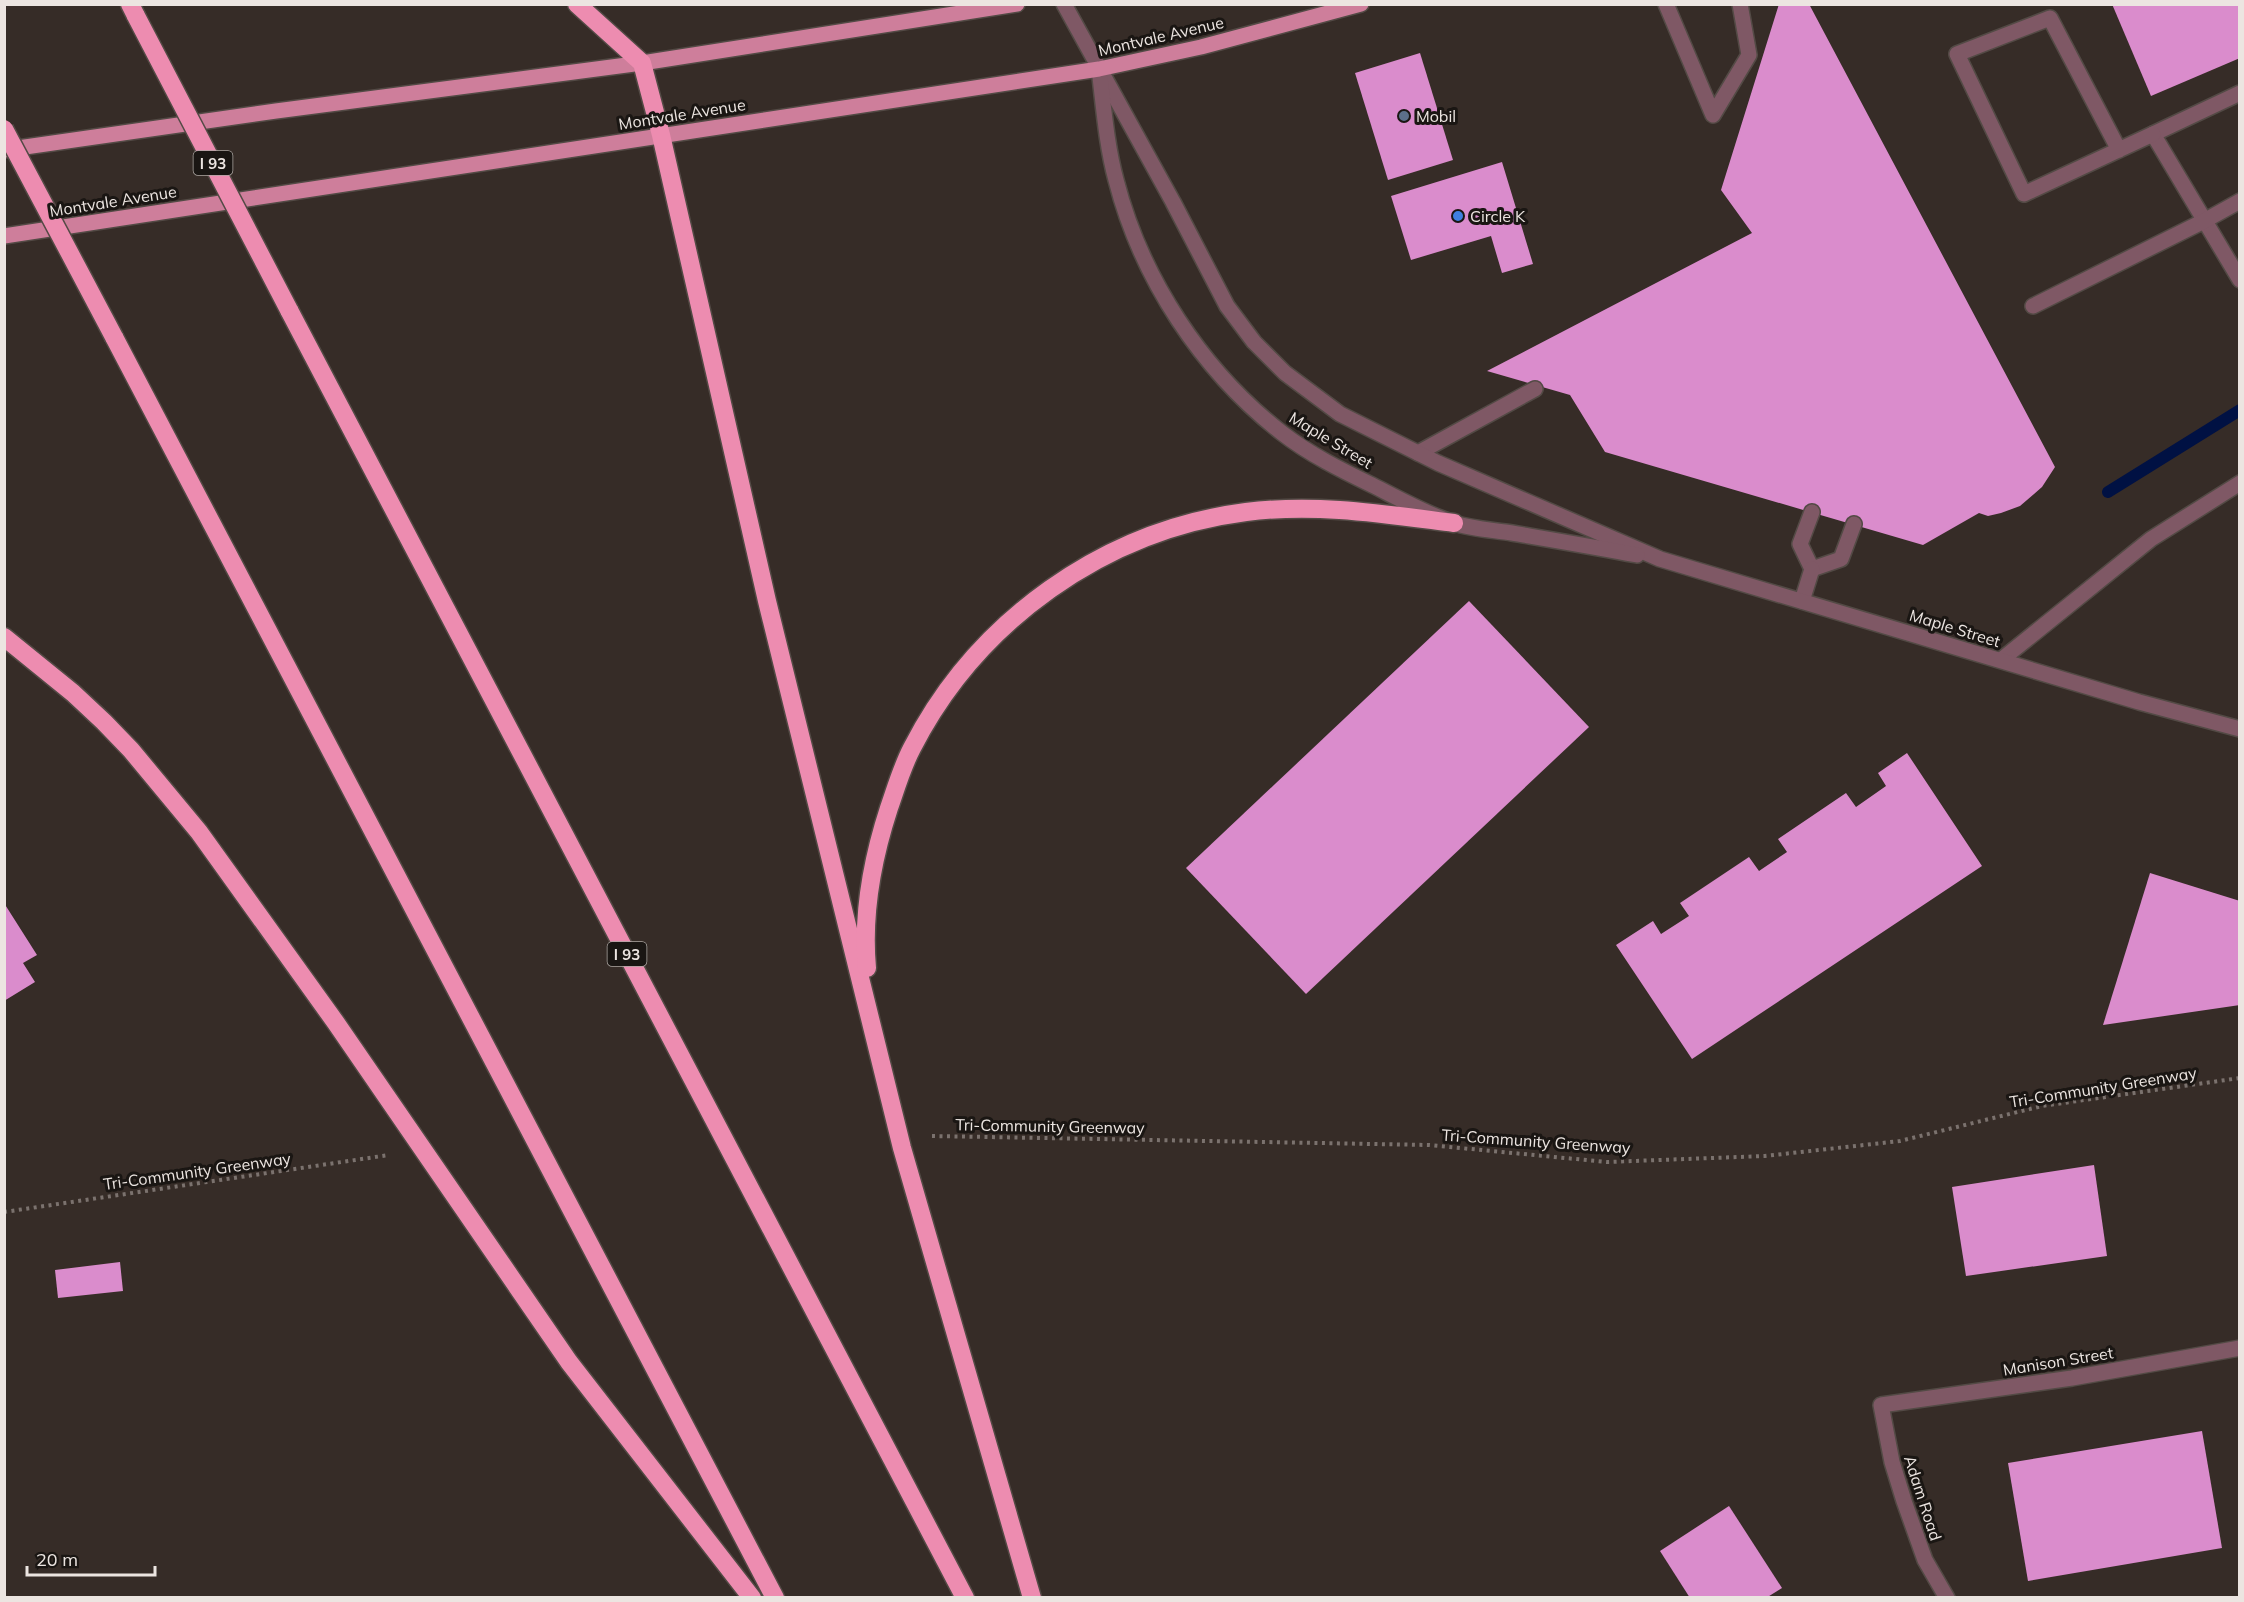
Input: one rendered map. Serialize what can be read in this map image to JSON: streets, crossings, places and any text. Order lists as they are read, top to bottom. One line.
{"streets":{"highway":["I 93"],"main road":["Montvale Avenue"],"street":["Maple Street","Manison Street","Adam Road"],"path":["Tri-Community Greenway"]},"crossings":[["Montvale Avenue","Maple Street"],["Manison Street","Adam Road"]],"places":["Mobil","Circle K"],"scale_bar":"20 m"}
